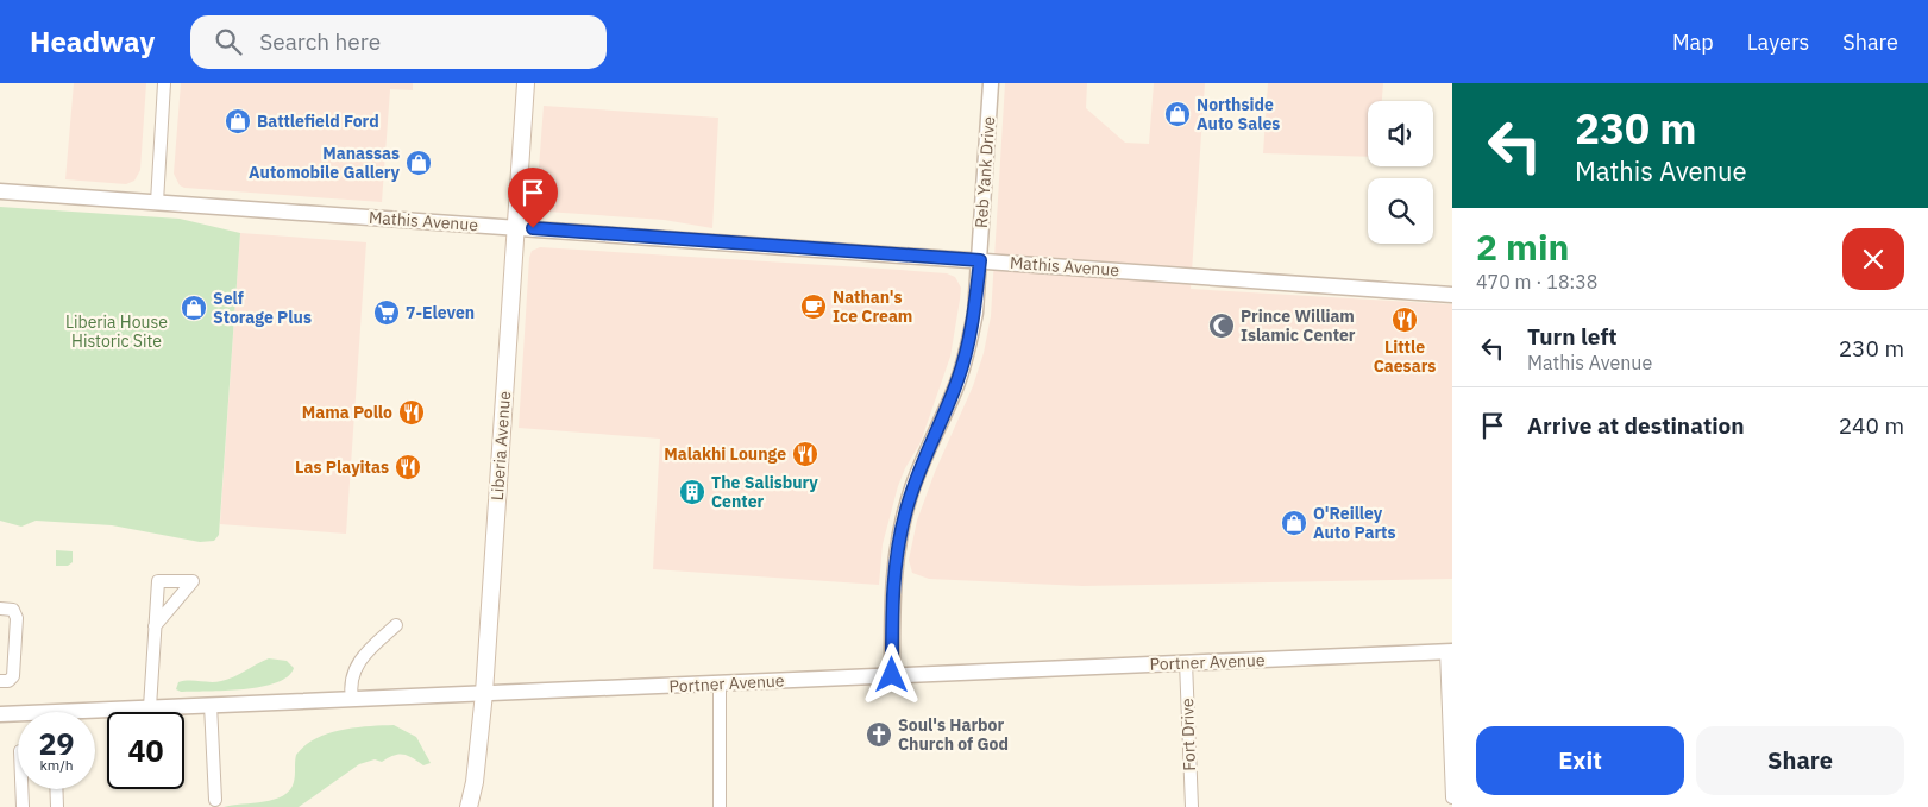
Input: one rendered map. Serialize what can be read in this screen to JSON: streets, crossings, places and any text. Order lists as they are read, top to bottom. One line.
{"streets":{"main road":["Liberia Avenue"],"street":["Reb Yank Drive","Mathis Avenue","Portner Avenue","Fort Drive"]},"crossings":[["Reb Yank Drive","Mathis Avenue"],["Reb Yank Drive","Portner Avenue"],["Mathis Avenue","Liberia Avenue"],["Liberia Avenue","Portner Avenue"],["Portner Avenue","Fort Drive"]],"parks":["Liberia House Historic Site"],"places":{"shop":["Northside Auto Sales","Battlefield Ford","Manassas Automobile Gallery","Self Storage Plus","O'Reilley Auto Parts"],"cafe":["Nathan's Ice Cream"],"supermarket":["7-Eleven"],"restaurant":["Little Caesars","Mama Pollo","Malakhi Lounge","Las Playitas"],"mosque":["Prince William Islamic Center"],"building":["The Salisbury Center"],"church":["Soul's Harbor Church of God"]},"page":{"header":"Headway","search":"Search here","nav":["Map","Layers","Share"],"turn":["230 m","Mathis Avenue"],"heading":["2 min","470 m · 18:38"],"list":[{"name":"Turn left","note":"Mathis Avenue","value":"230 m"},{"name":"Arrive at destination","value":"240 m"}],"speed":"29 km/h","limit":"40","buttons":["Exit","Share"]}}
